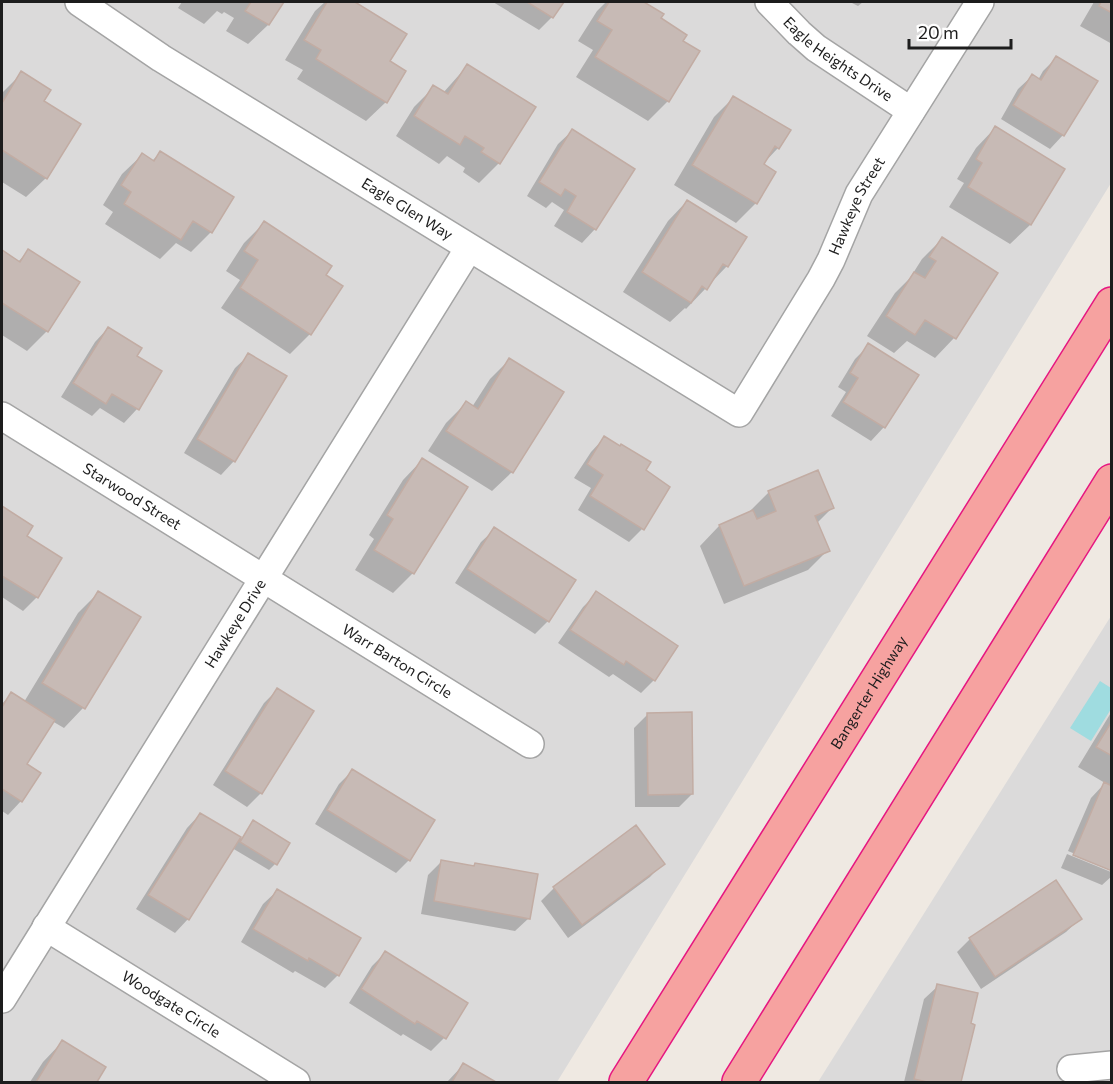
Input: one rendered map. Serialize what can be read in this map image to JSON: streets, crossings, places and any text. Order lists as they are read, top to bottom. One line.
{"streets":{"highway":["Bangerter Highway"],"street":["Eagle Heights Drive","Hawkeye Street","Eagle Glen Way","Starwood Street","Hawkeye Drive","Warr Barton Circle","Woodgate Circle"]},"crossings":[["Eagle Heights Drive","Hawkeye Street"],["Hawkeye Street","Eagle Glen Way"],["Eagle Glen Way","Hawkeye Drive"],["Starwood Street","Hawkeye Drive"],["Starwood Street","Warr Barton Circle"],["Hawkeye Drive","Warr Barton Circle"],["Hawkeye Drive","Woodgate Circle"]],"scale_bar":"20 m"}
